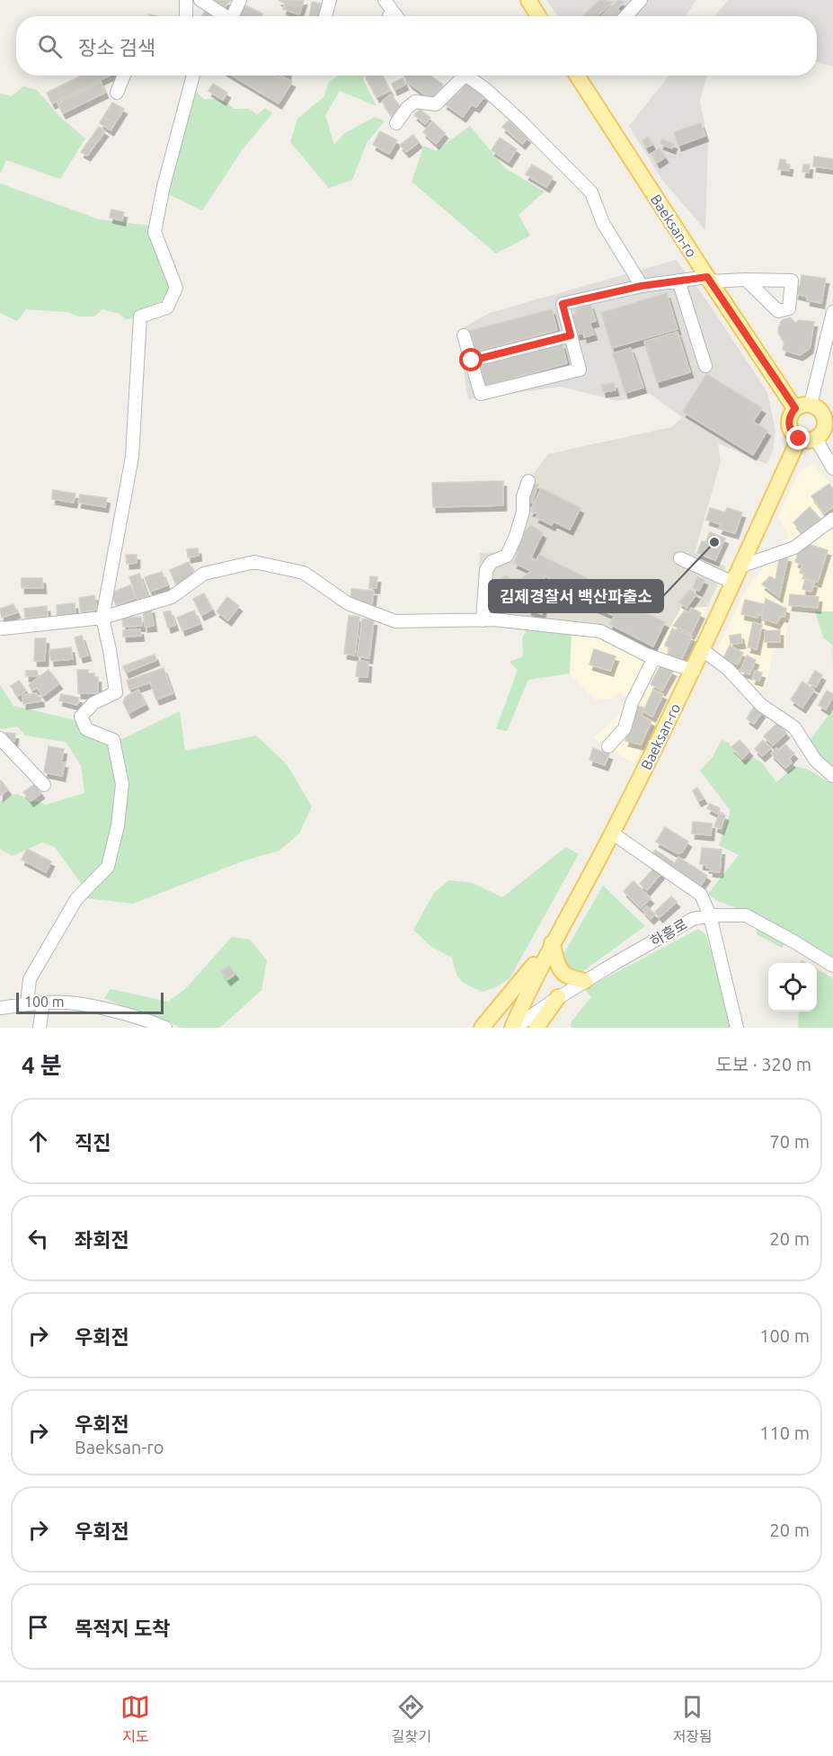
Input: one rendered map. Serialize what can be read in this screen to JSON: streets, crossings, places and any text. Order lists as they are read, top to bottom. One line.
{"streets":{"main road":["Baeksan-ro"],"street":["하흥로"]},"crossings":[["Baeksan-ro","하흥로"]],"places":["김제경찰서 백산파출소"],"scale_bar":"100 m","page":{"search":"장소 검색","scale":"100 m","heading":["4 분","도보 · 320 m"],"list":[["직진","70 m"],["좌회전","20 m"],["우회전","100 m"],["우회전","Baeksan-ro","110 m"],["우회전","20 m"],"목적지 도착"],"nav":["지도","길찾기","저장됨"]}}
